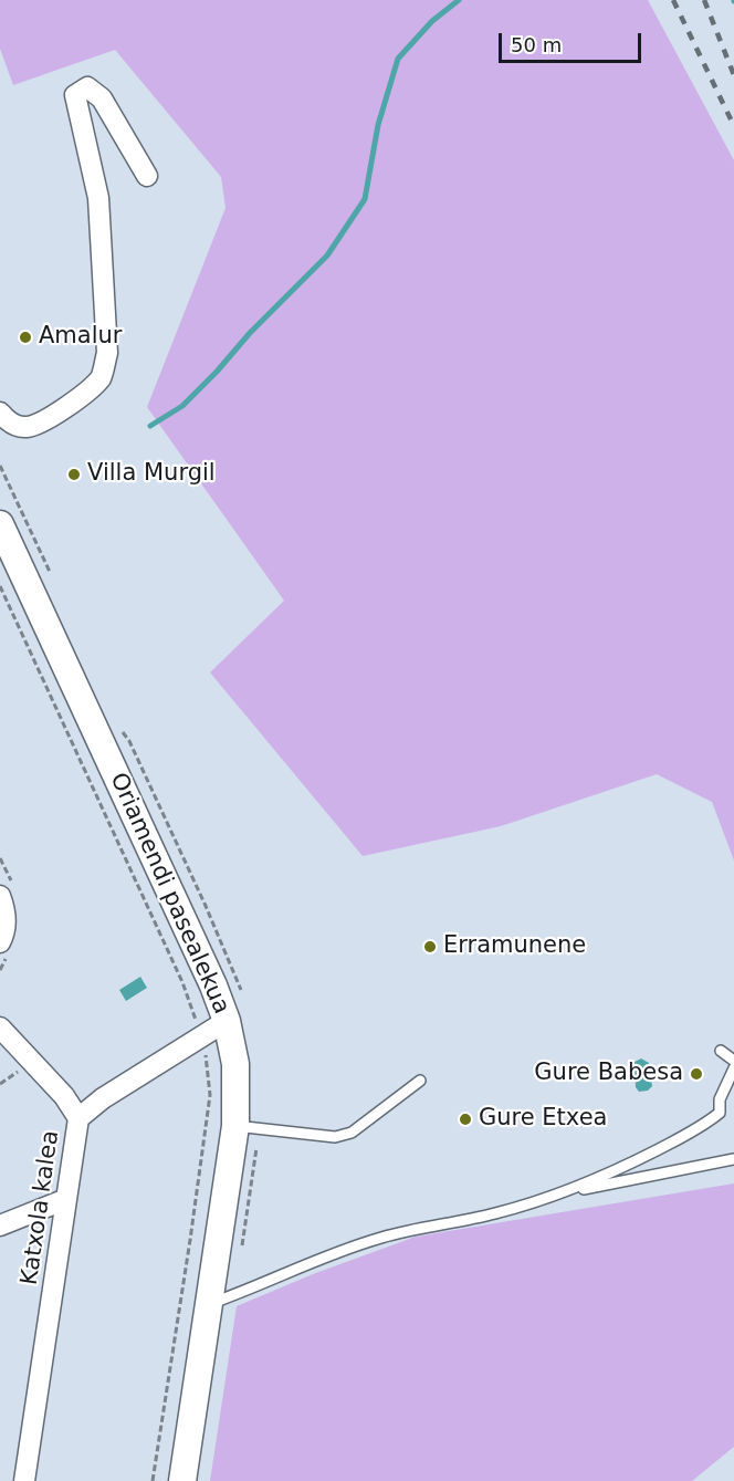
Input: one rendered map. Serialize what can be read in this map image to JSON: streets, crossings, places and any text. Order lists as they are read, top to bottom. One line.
{"streets":{"street":["Oriamendi pasealekua","Katxola kalea"]},"crossings":[["Oriamendi pasealekua","Katxola kalea"]],"places":["Amalur","Villa Murgil","Erramunene","Gure Babesa","Gure Etxea"],"scale_bar":"50 m"}
